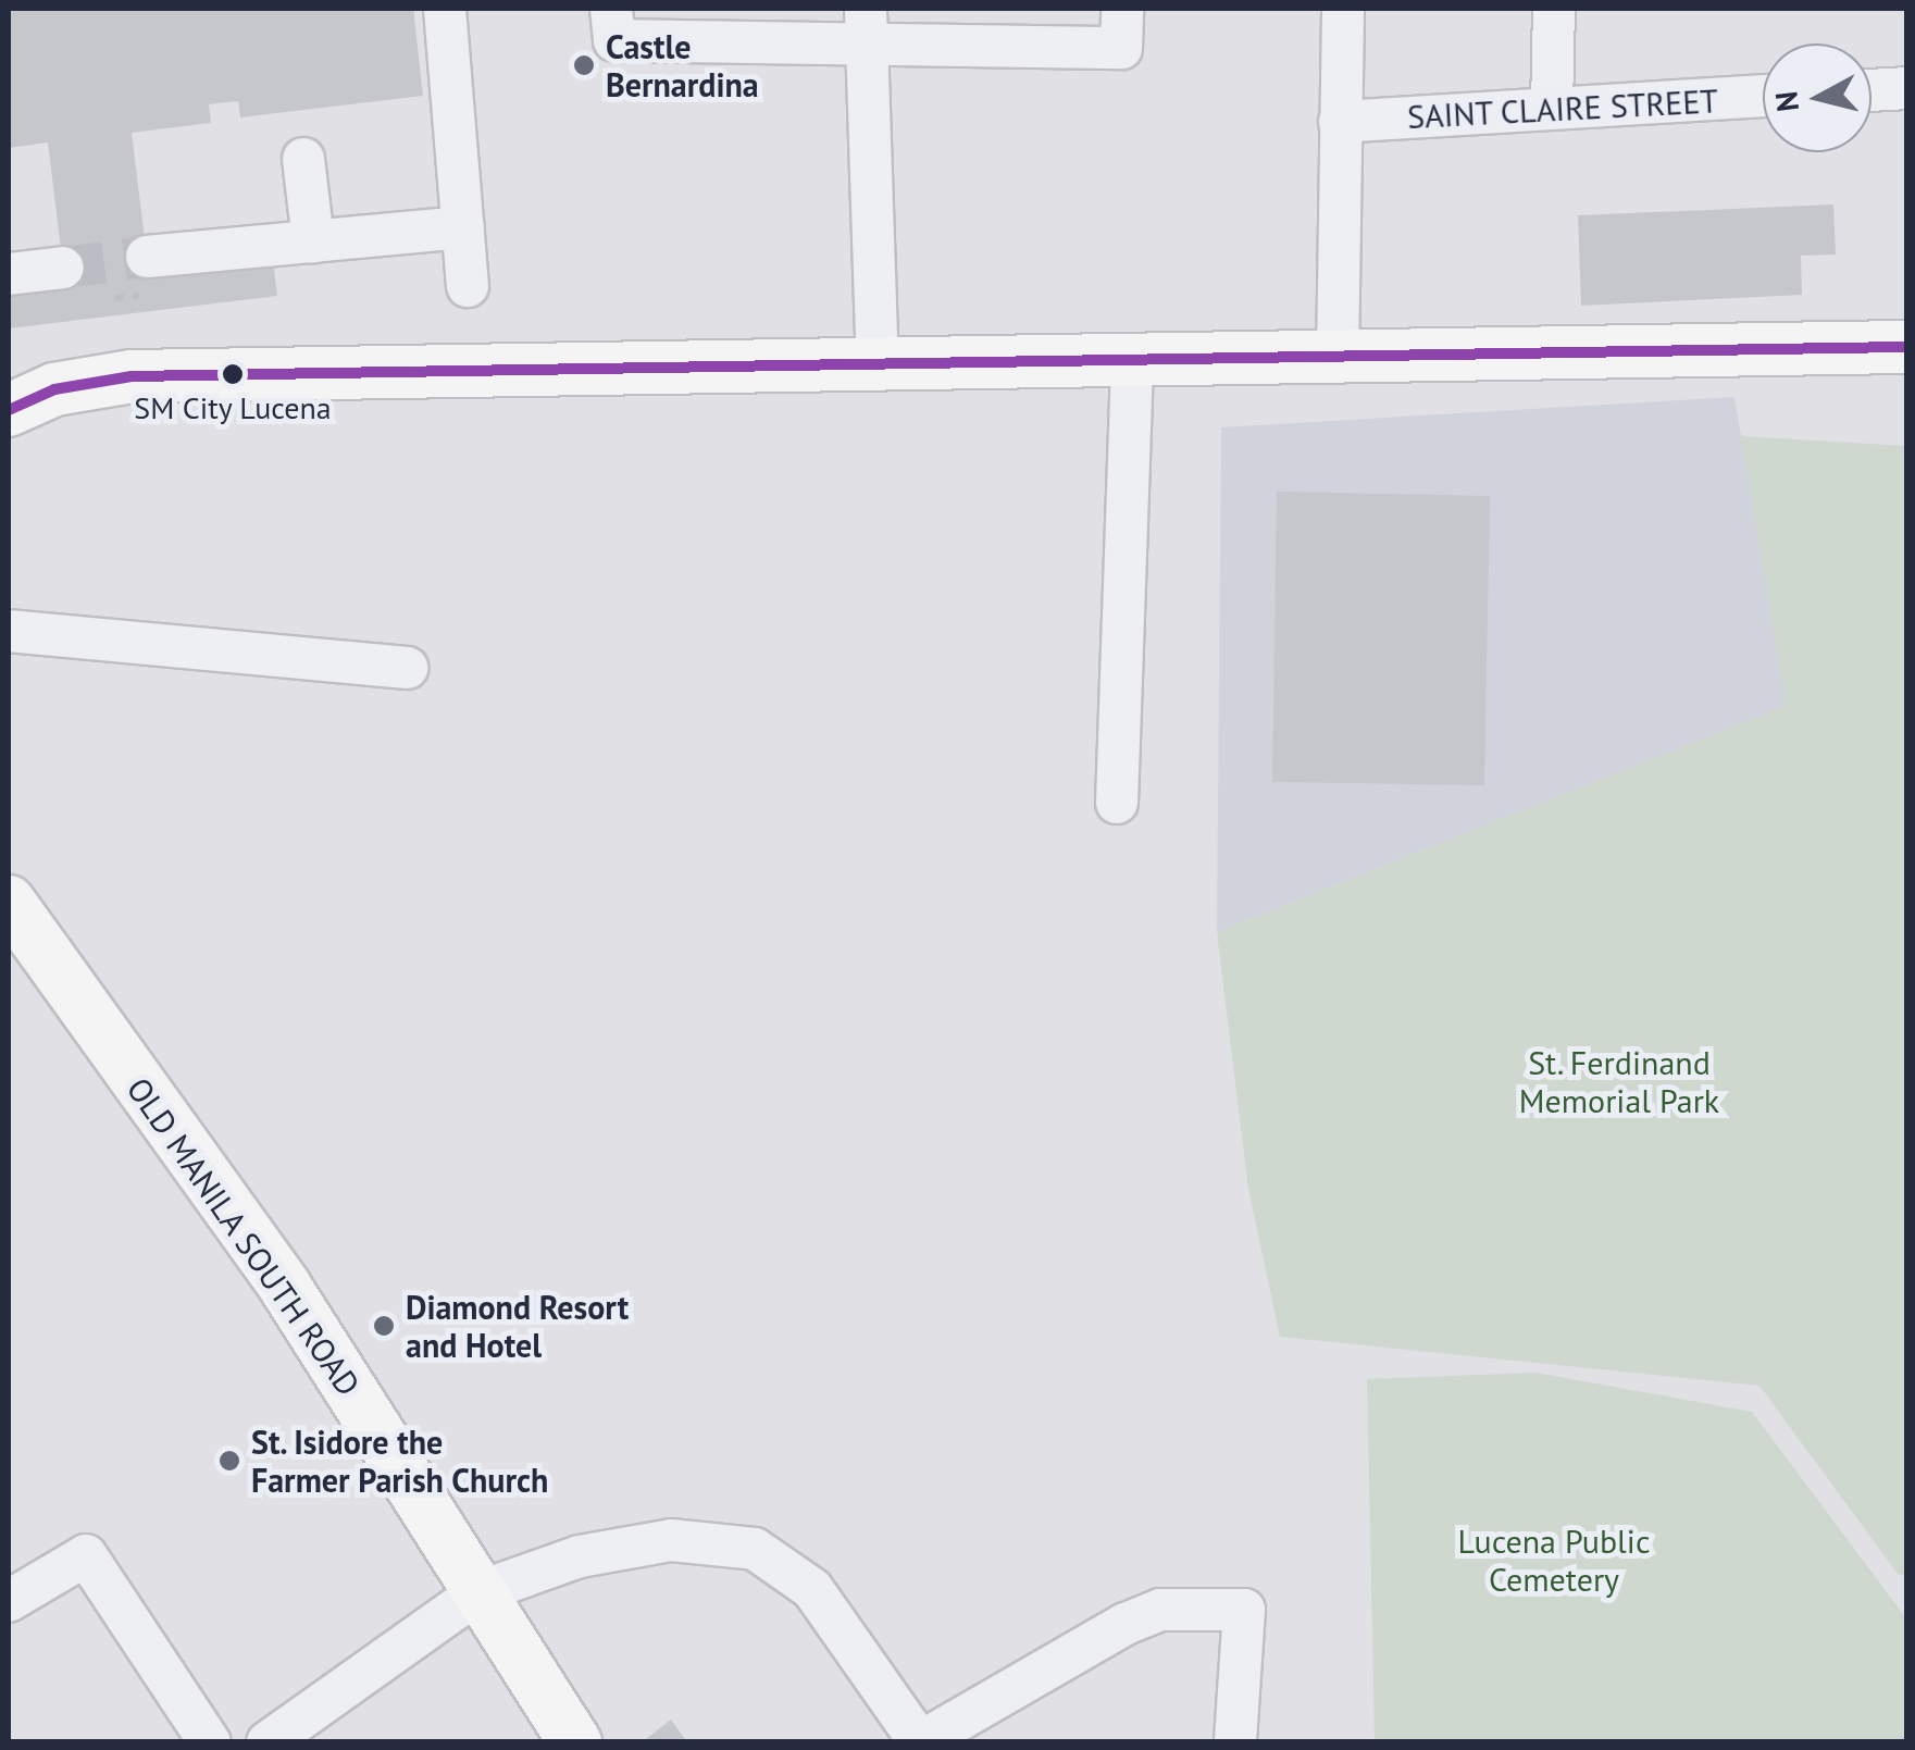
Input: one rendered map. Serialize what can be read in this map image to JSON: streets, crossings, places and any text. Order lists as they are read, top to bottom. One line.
{"streets":{"main road":["OLD MANILA SOUTH ROAD"],"street":["SAINT CLAIRE STREET"]},"parks":["St. Ferdinand Memorial Park","Lucena Public Cemetery"],"places":["Castle Bernardina","SM City Lucena","Diamond Resort and Hotel","St. Isidore the Farmer Parish Church"],"north":"left"}
